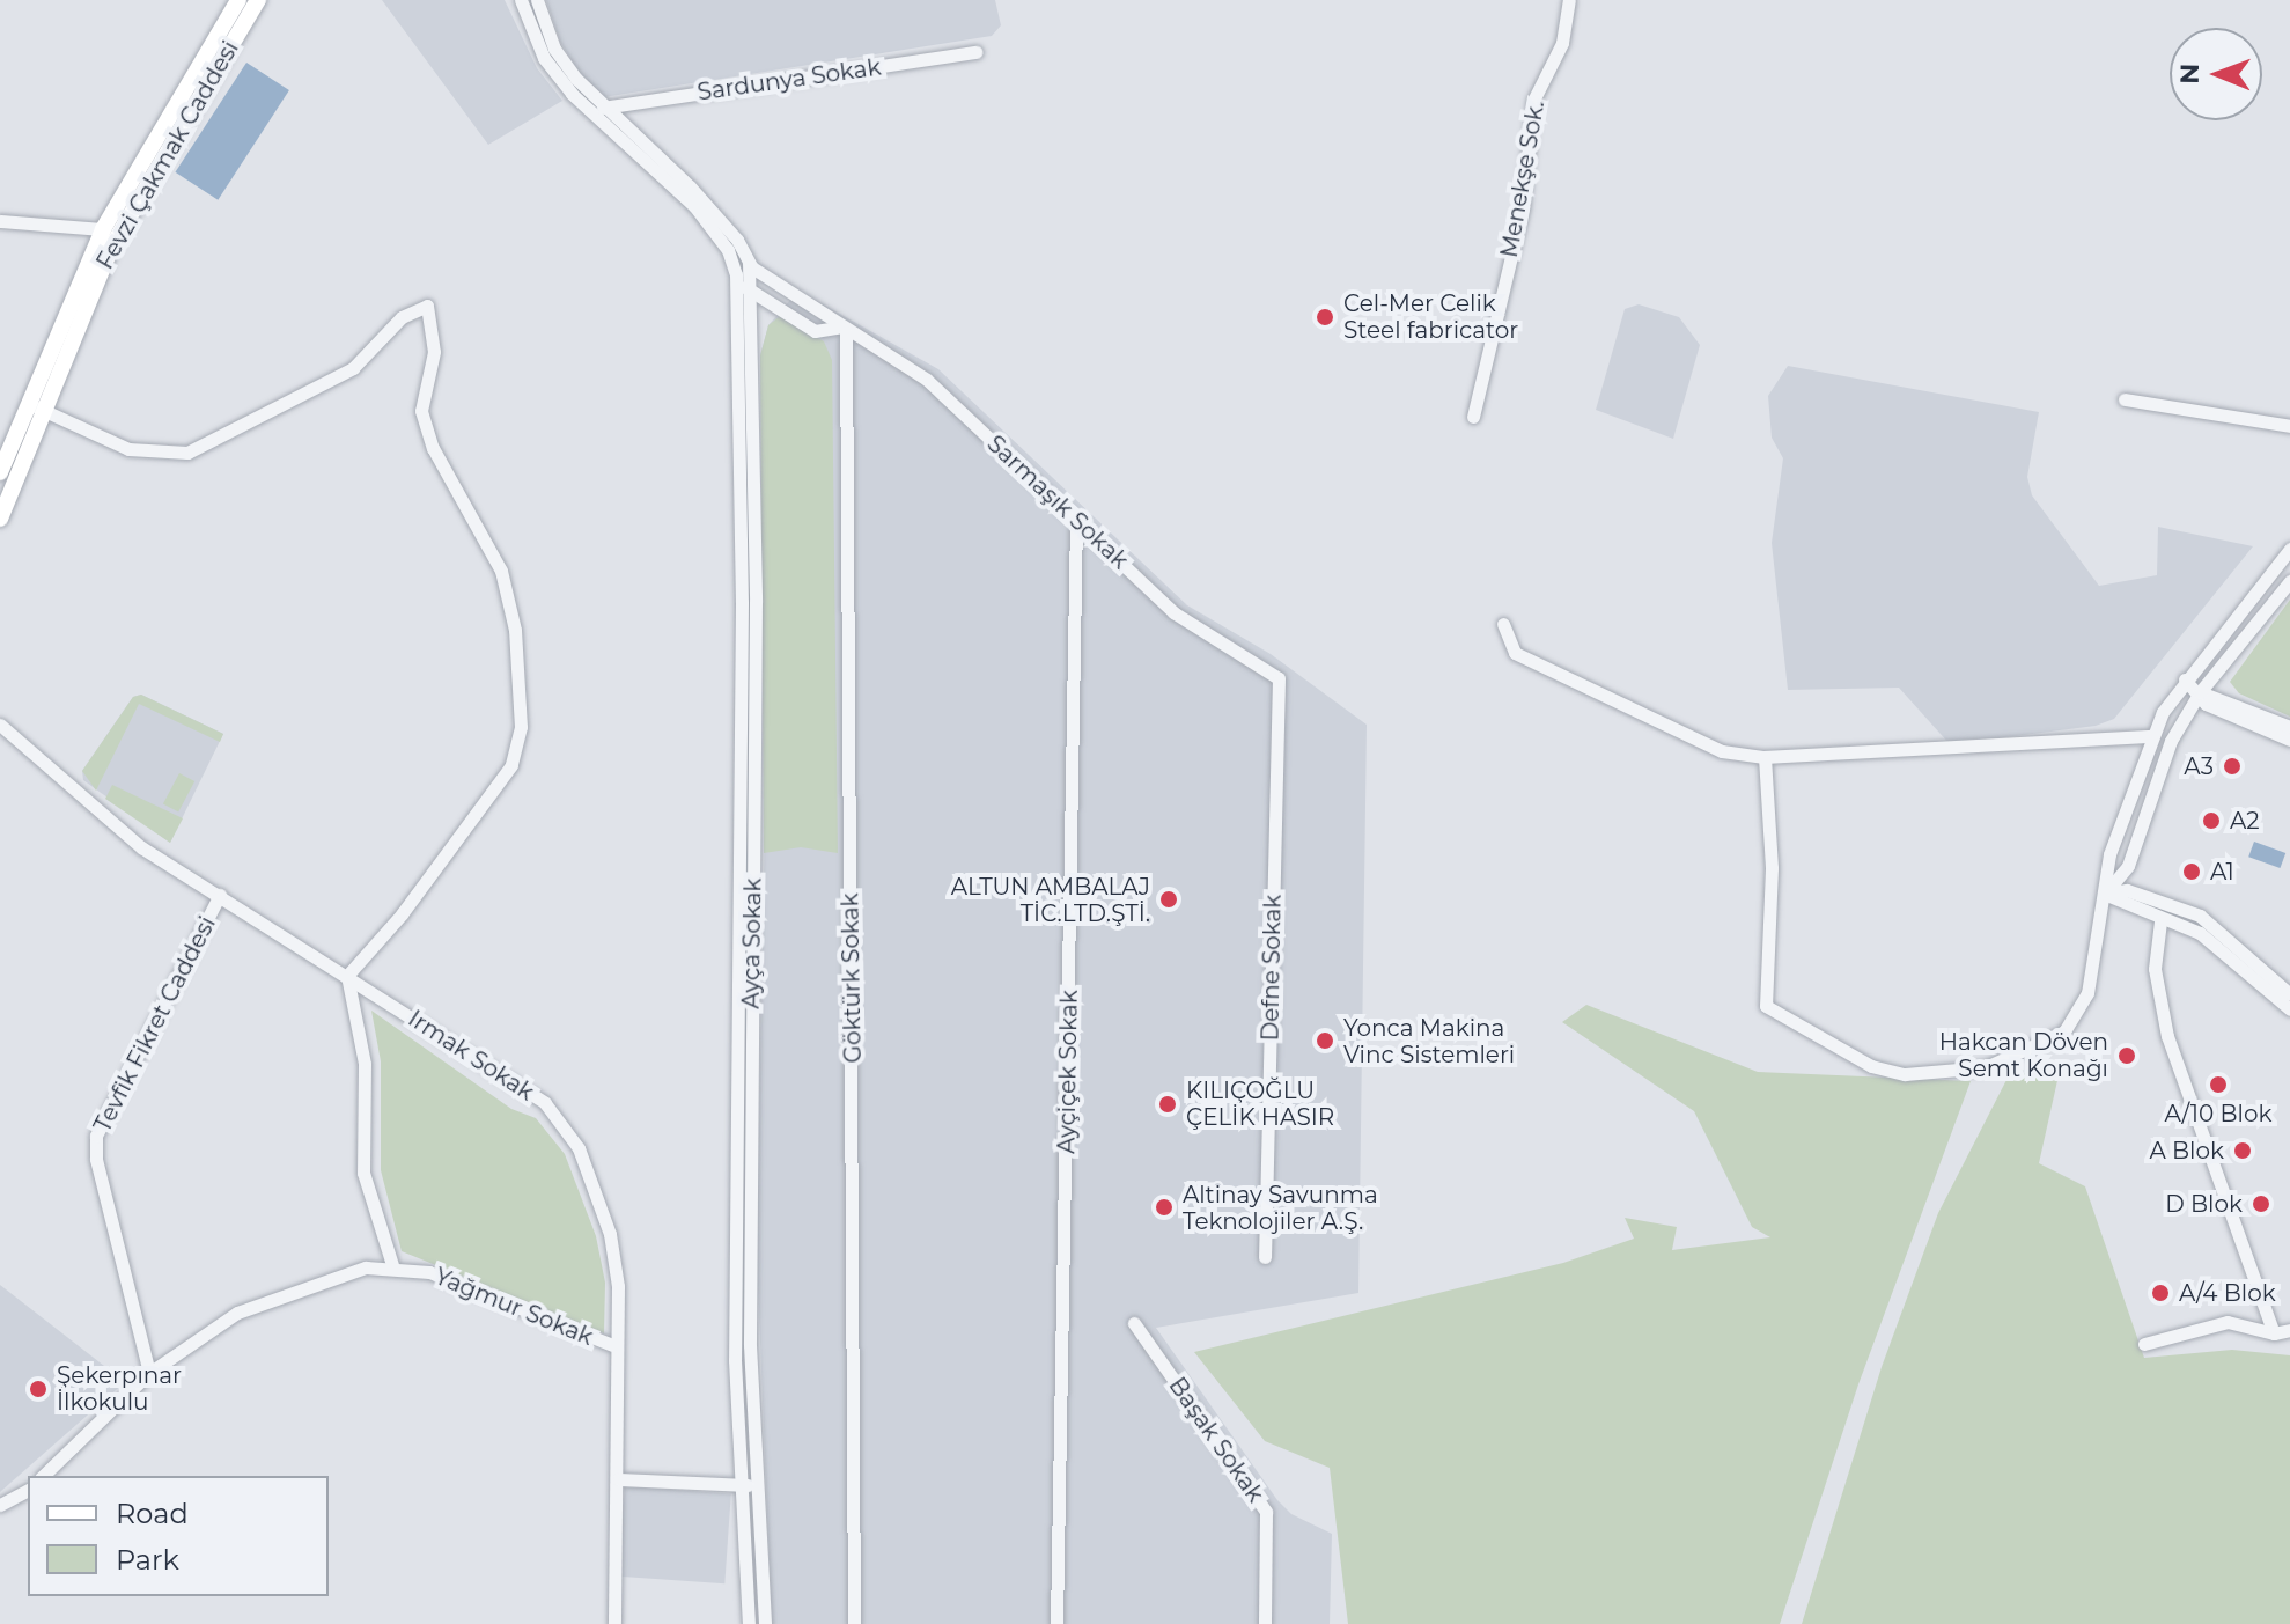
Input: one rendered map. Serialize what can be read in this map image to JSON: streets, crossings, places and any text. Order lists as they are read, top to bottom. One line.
{"streets":{"main road":["Fevzi Çakmak Caddesi"],"street":["Sardunya Sokak","Menekşe Sok.","Sarmaşık Sokak","Ayça Sokak","Defne Sokak","Göktürk Sokak","Tevfik Fikret Caddesi","Irmak Sokak","Ayçiçek Sokak","Yağmur Sokak","Başak Sokak"]},"crossings":[["Sardunya Sokak","Sarmaşık Sokak"],["Sarmaşık Sokak","Ayça Sokak"],["Sarmaşık Sokak","Defne Sokak"],["Sarmaşık Sokak","Göktürk Sokak"],["Sarmaşık Sokak","Ayçiçek Sokak"],["Tevfik Fikret Caddesi","Irmak Sokak"],["Tevfik Fikret Caddesi","Yağmur Sokak"],["Irmak Sokak","Yağmur Sokak"]],"places":["Cel-Mer Celik Steel fabricator","A3","A2","A1","ALTUN AMBALAJ TİC.LTD.ŞTİ.","Yonca Makina Vinc Sistemleri","Hakcan Döven Semt Konağı","A/10 Blok","KILIÇOĞLU ÇELİK HASIR","A Blok","D Blok","Altinay Savunma Teknolojiler A.Ş.","A/4 Blok","Şekerpınar İlkokulu"],"legend":["Road","Park"],"north":"left"}
